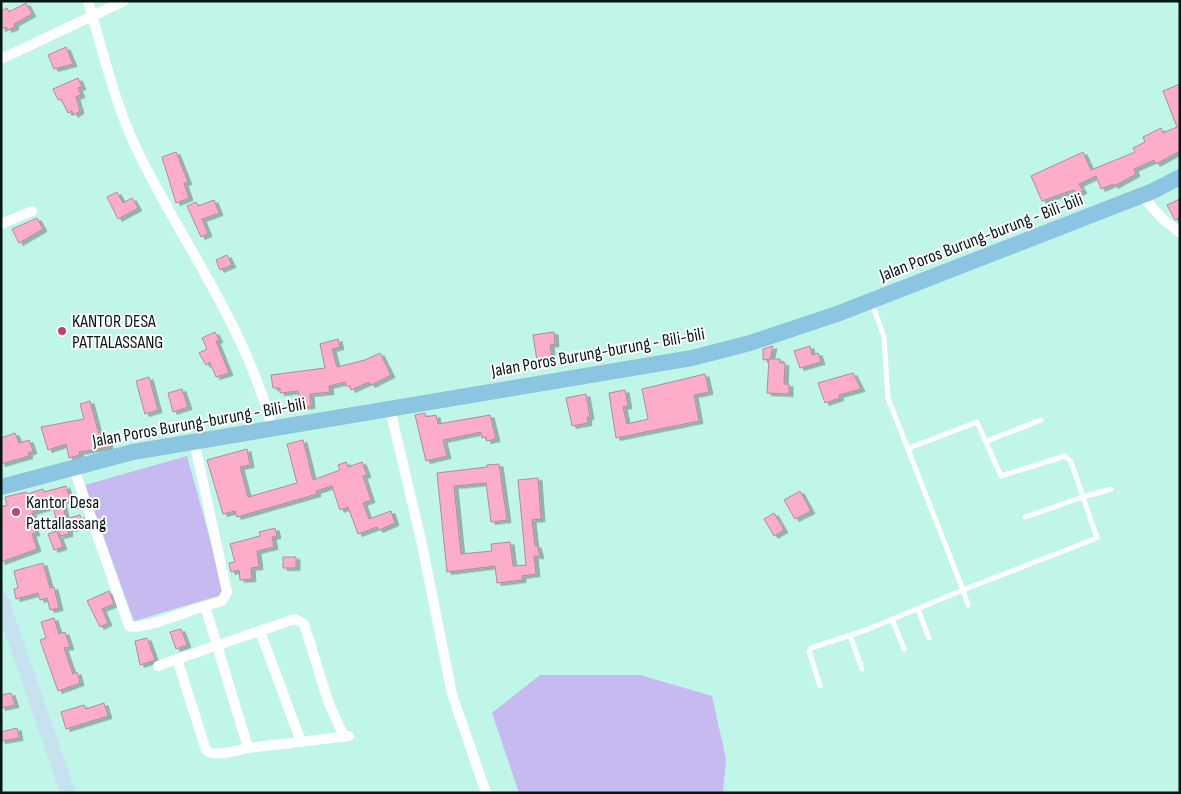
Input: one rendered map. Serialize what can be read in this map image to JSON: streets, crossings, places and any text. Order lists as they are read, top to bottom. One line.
{"streets":{"main road":["Jalan Poros Burung-burung - Bili-bili"]},"places":["KANTOR DESA PATTALASSANG","Kantor Desa Pattallassang"]}
